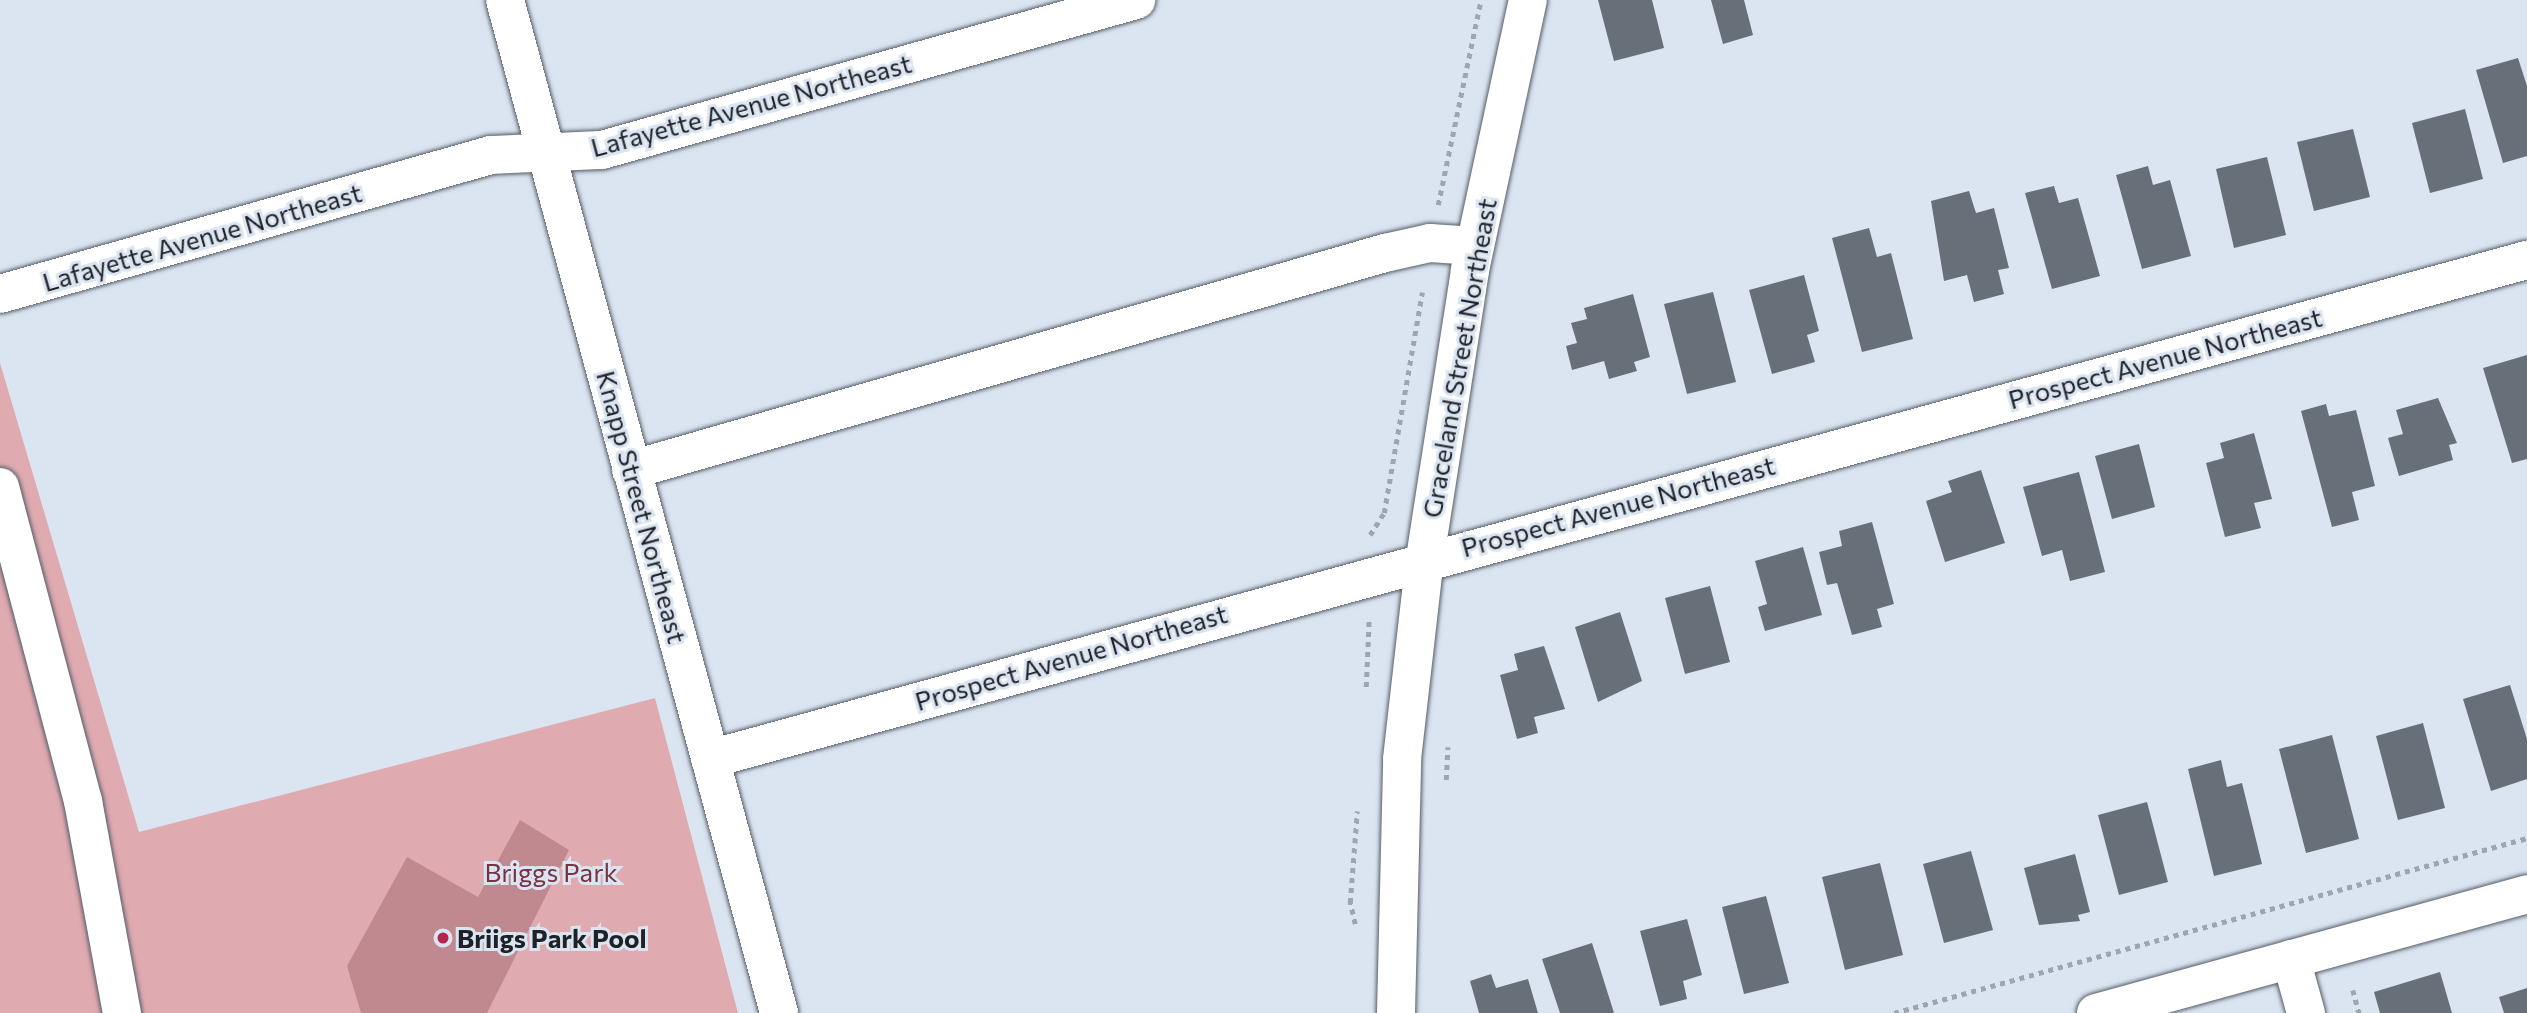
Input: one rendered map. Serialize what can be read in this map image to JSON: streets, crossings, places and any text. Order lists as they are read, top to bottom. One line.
{"streets":{"street":["Lafayette Avenue Northeast","Graceland Street Northeast","Prospect Avenue Northeast","Knapp Street Northeast"]},"crossings":[["Lafayette Avenue Northeast","Knapp Street Northeast"],["Graceland Street Northeast","Prospect Avenue Northeast"],["Prospect Avenue Northeast","Knapp Street Northeast"]],"parks":["Briggs Park"],"places":["Briigs Park Pool"]}
